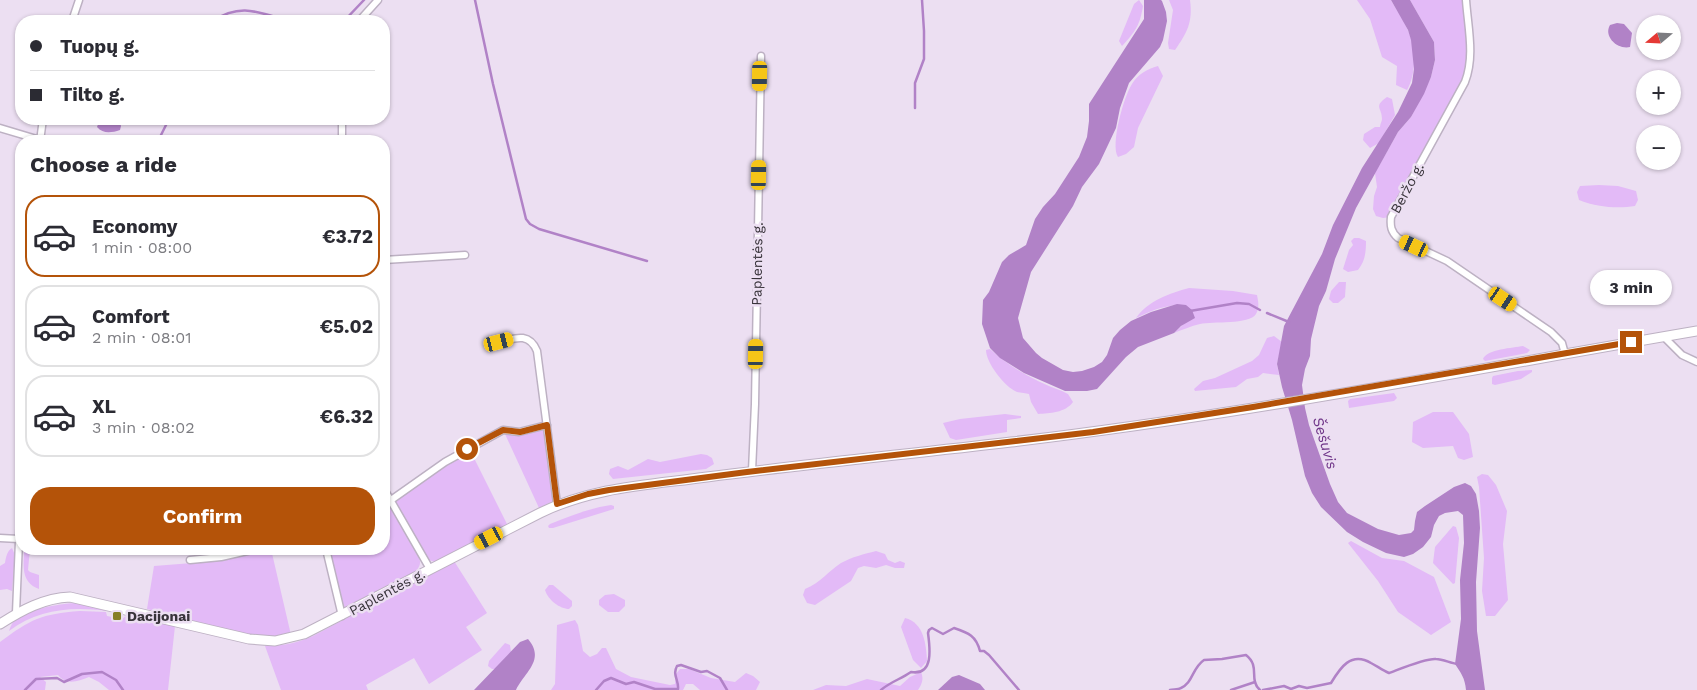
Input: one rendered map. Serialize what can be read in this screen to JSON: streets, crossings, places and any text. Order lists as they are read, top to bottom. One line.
{"streets":{"main road":["Paplentės g."],"street":["Beržo g."]},"crossings":[["Beržo g.","Paplentės g."]],"water":["Šešuvis"],"places":{"transit":["Dacijonai"]},"north":"left","page":{"map_buttons":["+","−"],"banner":["Tuopų g.","Tilto g."],"heading":"Choose a ride","list":[{"name":"Economy","note":"1 min · 08:00","value":"€3.72"},{"name":"Comfort","note":"2 min · 08:01","value":"€5.02"},{"name":"XL","note":"3 min · 08:02","value":"€6.32"}],"bubble":"3 min","buttons":"Confirm"}}
